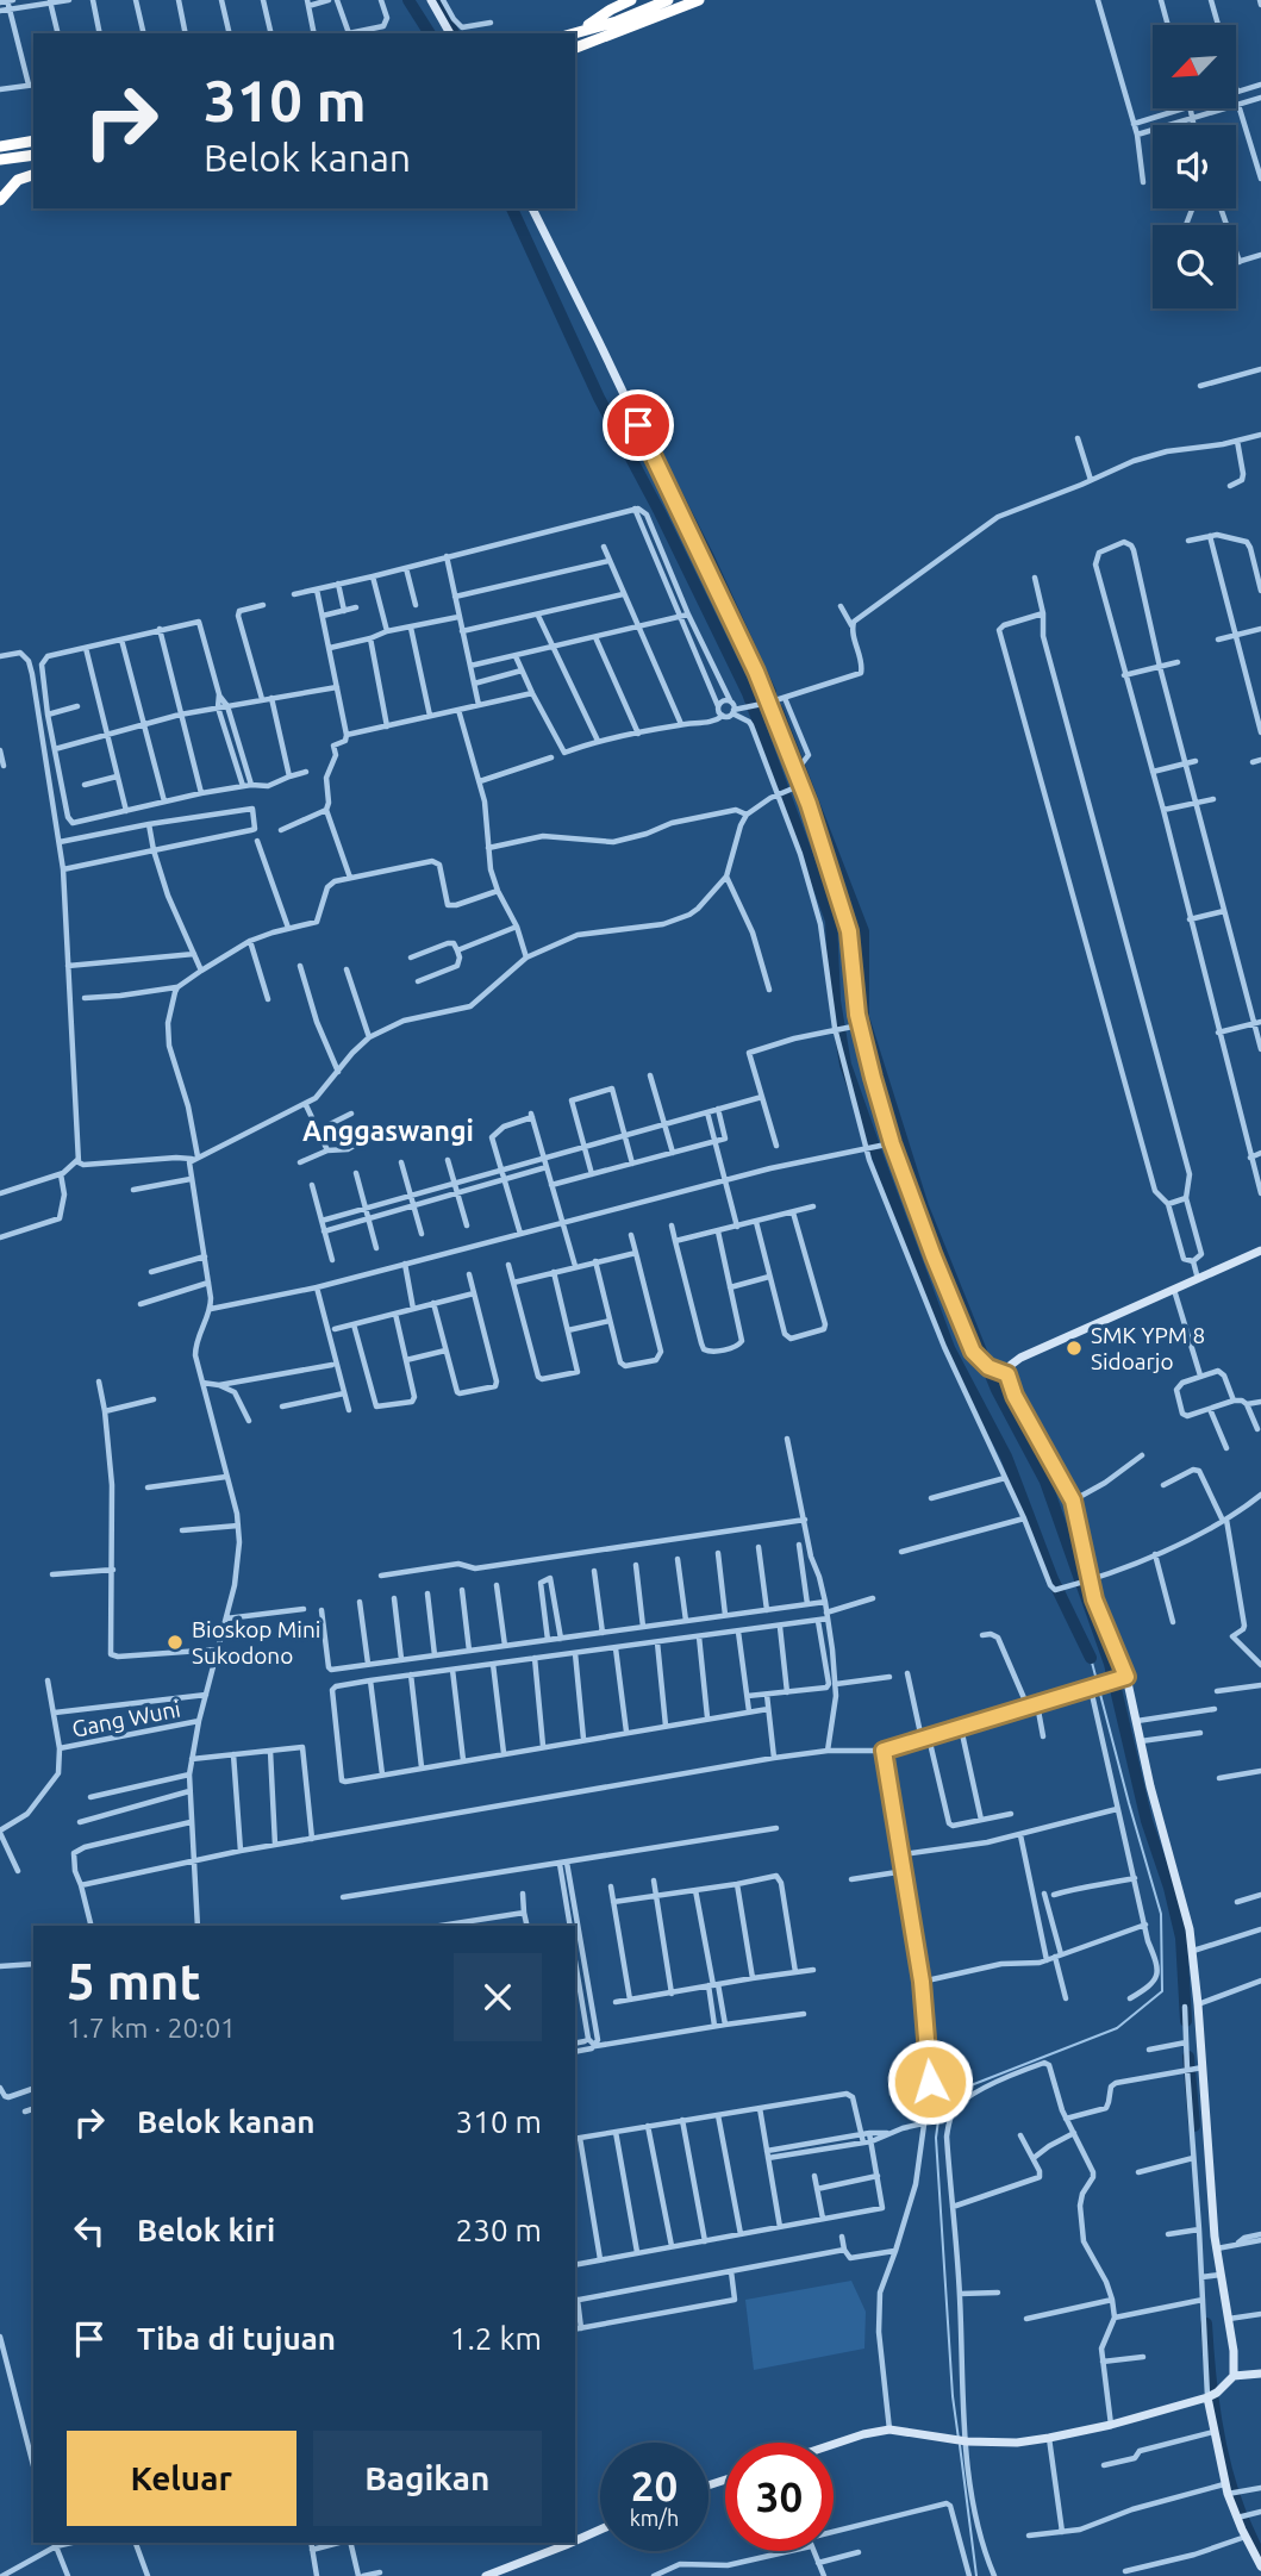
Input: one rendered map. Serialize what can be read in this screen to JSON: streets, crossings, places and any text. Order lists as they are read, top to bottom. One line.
{"streets":{"street":["Gang Wuni"]},"districts":["Anggaswangi"],"places":["SMK YPM 8 Sidoarjo","Bioskop Mini Sukodono"],"north":"bottom left","page":{"turn":["310 m","Belok kanan"],"heading":["5 mnt","1.7 km · 20:01"],"list":[{"name":"Belok kanan","value":"310 m"},{"name":"Belok kiri","value":"230 m"},{"name":"Tiba di tujuan","value":"1.2 km"}],"buttons":["Keluar","Bagikan"],"speed":"20 km/h","limit":"30"}}
